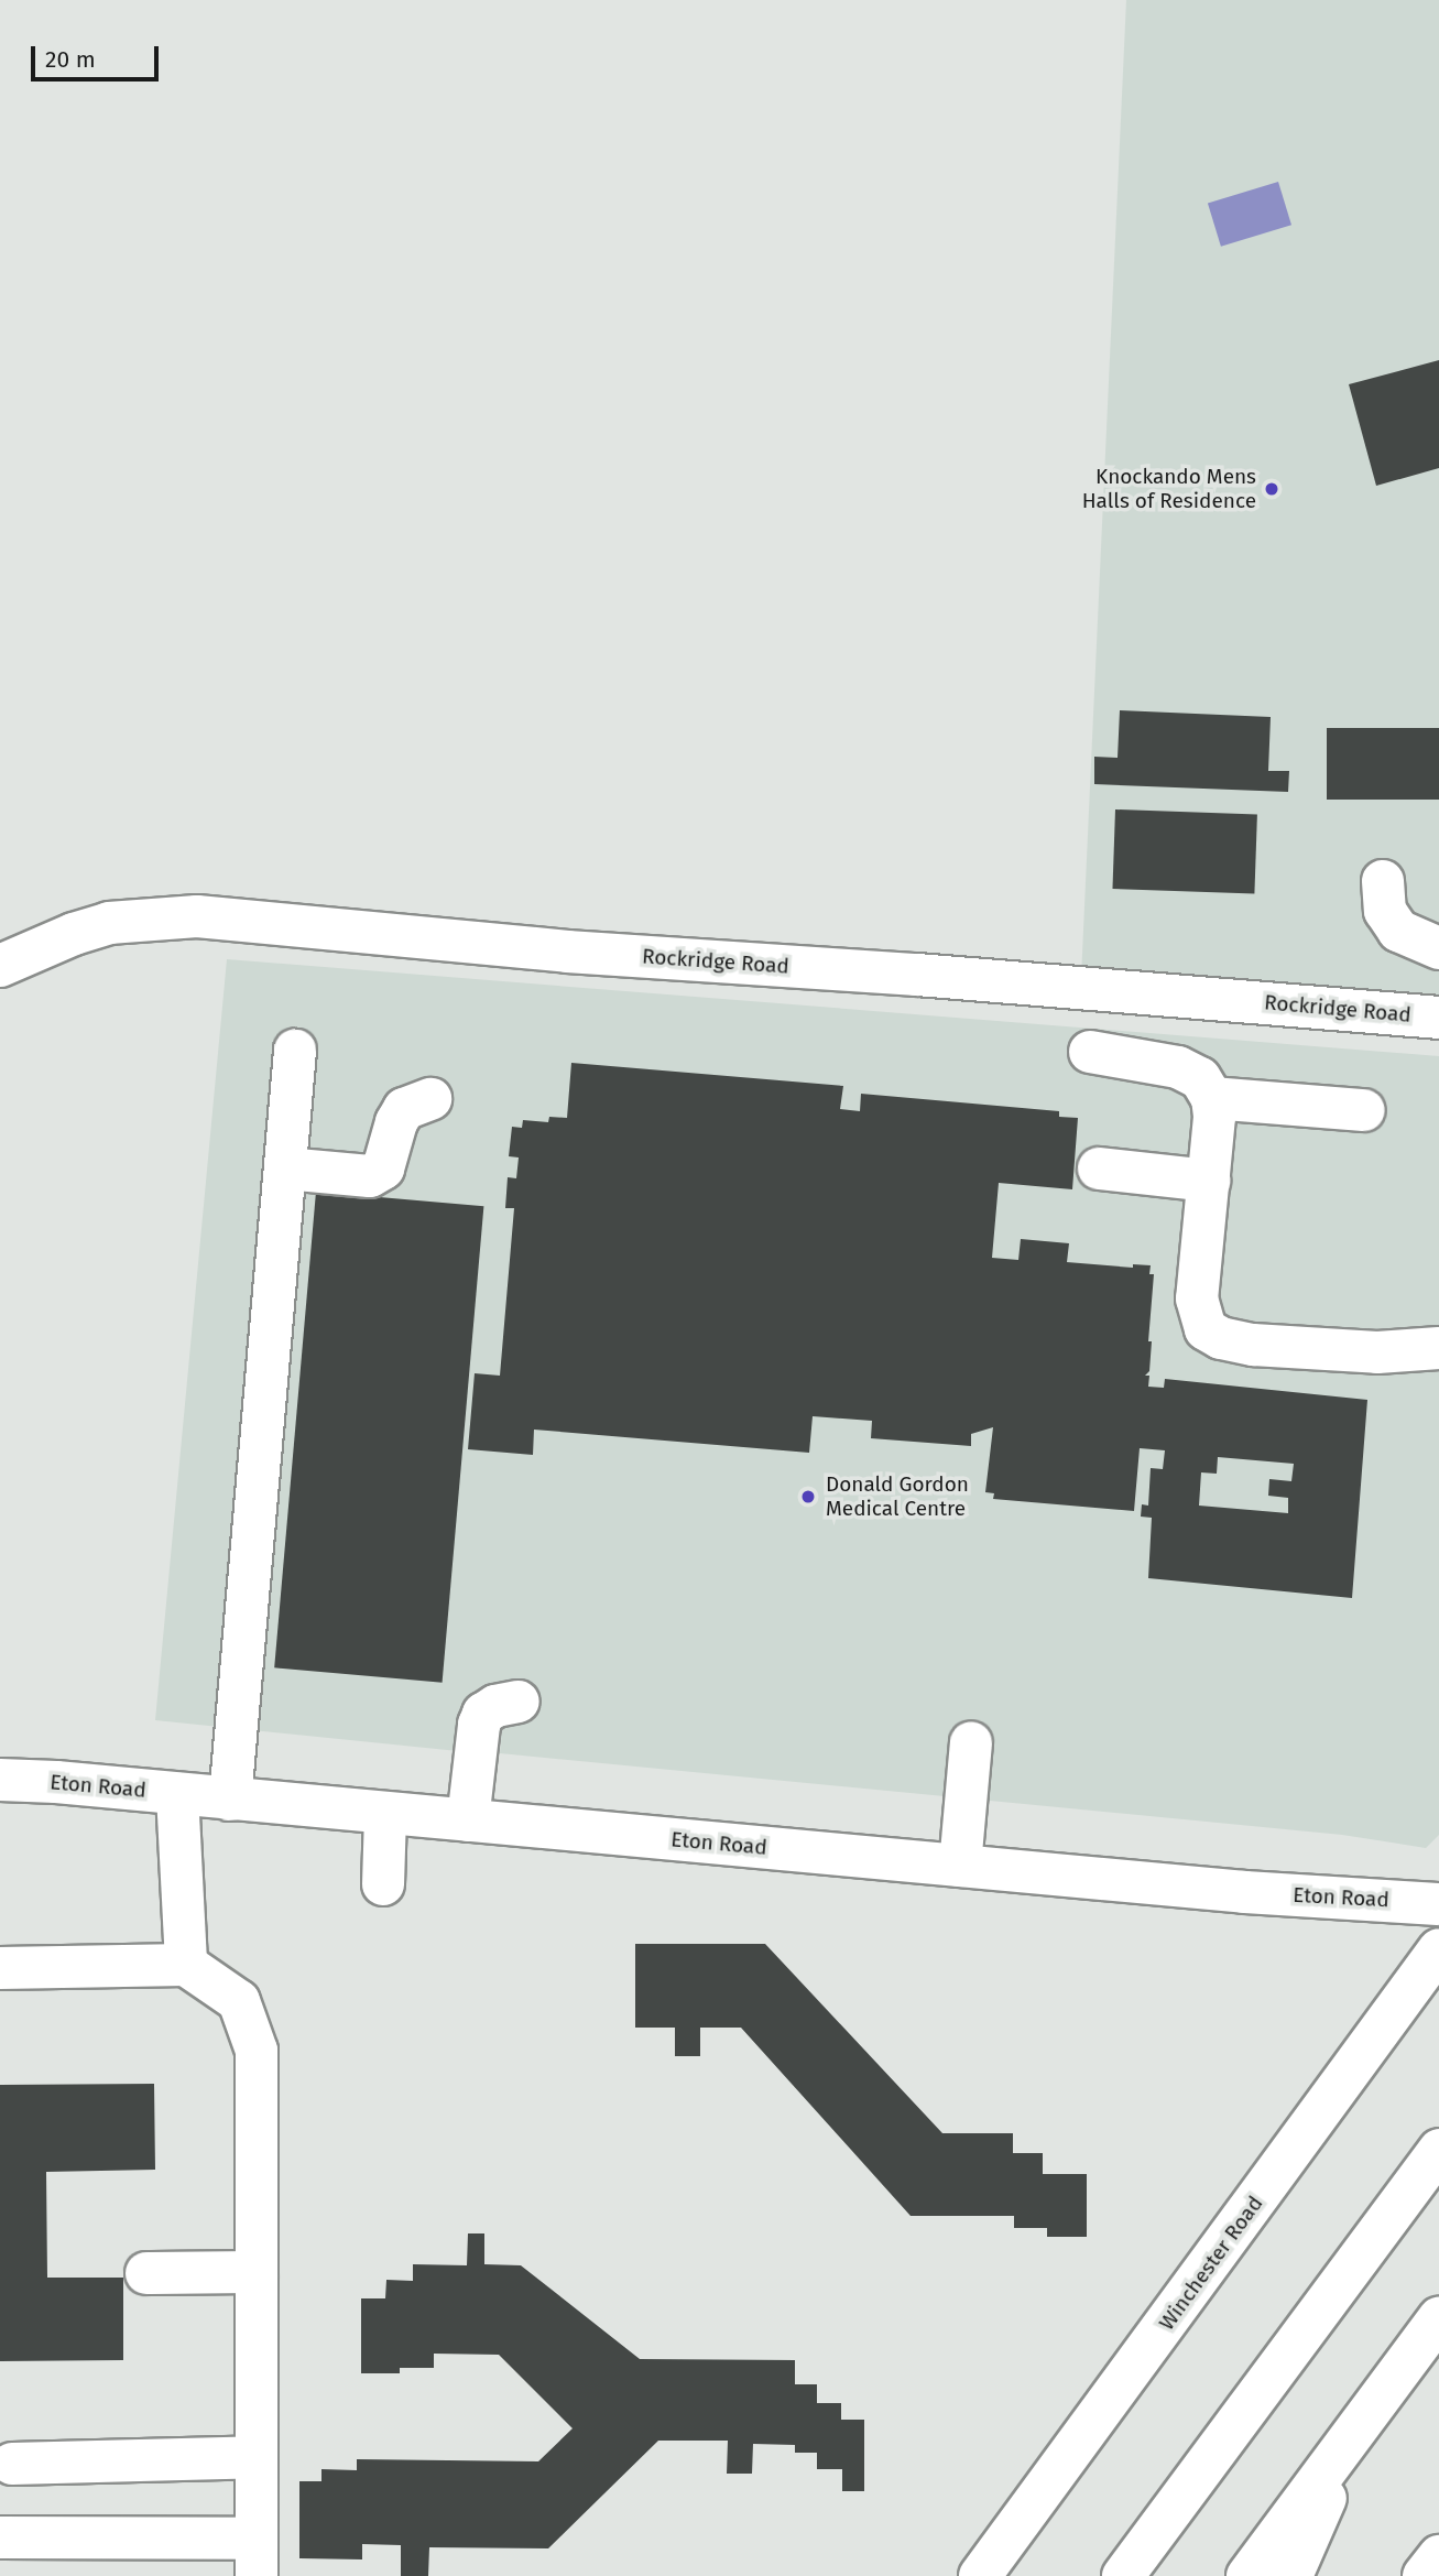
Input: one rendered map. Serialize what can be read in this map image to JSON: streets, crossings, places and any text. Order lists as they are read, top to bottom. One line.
{"streets":{"main road":["Rockridge Road","Eton Road","Winchester Road"]},"places":["Knockando Mens Halls of Residence","Donald Gordon Medical Centre"],"scale_bar":"20 m"}
